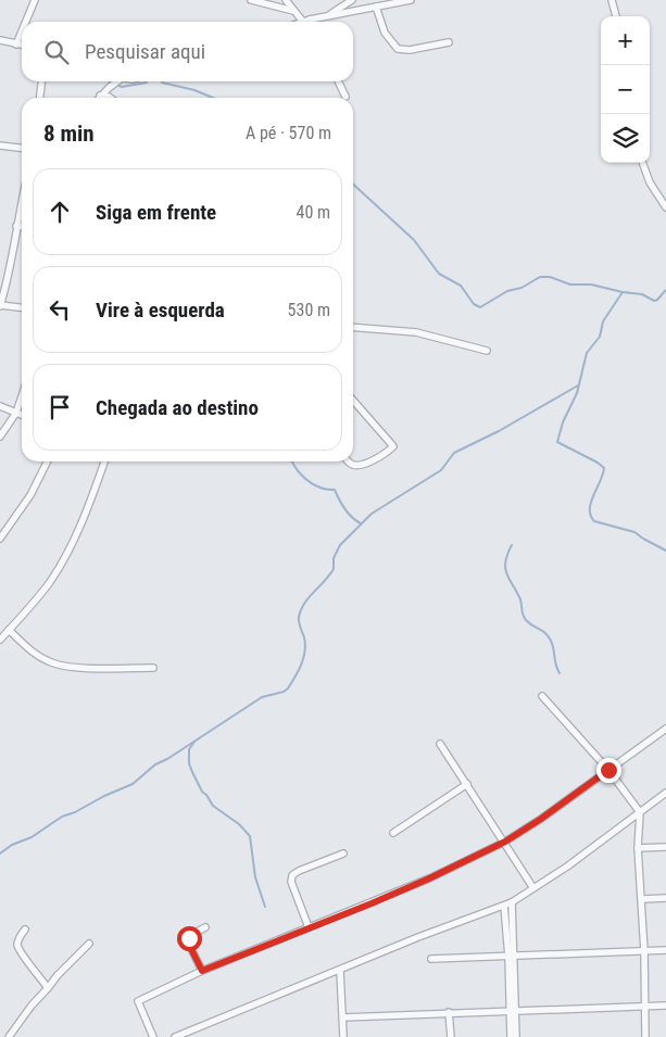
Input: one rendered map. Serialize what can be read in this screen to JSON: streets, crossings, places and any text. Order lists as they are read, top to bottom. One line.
{"page":{"map_buttons":["+","−"],"search":"Pesquisar aqui","heading":["8 min","A pé · 570 m"],"list":[["Siga em frente","40 m"],["Vire à esquerda","530 m"],"Chegada ao destino"]}}
